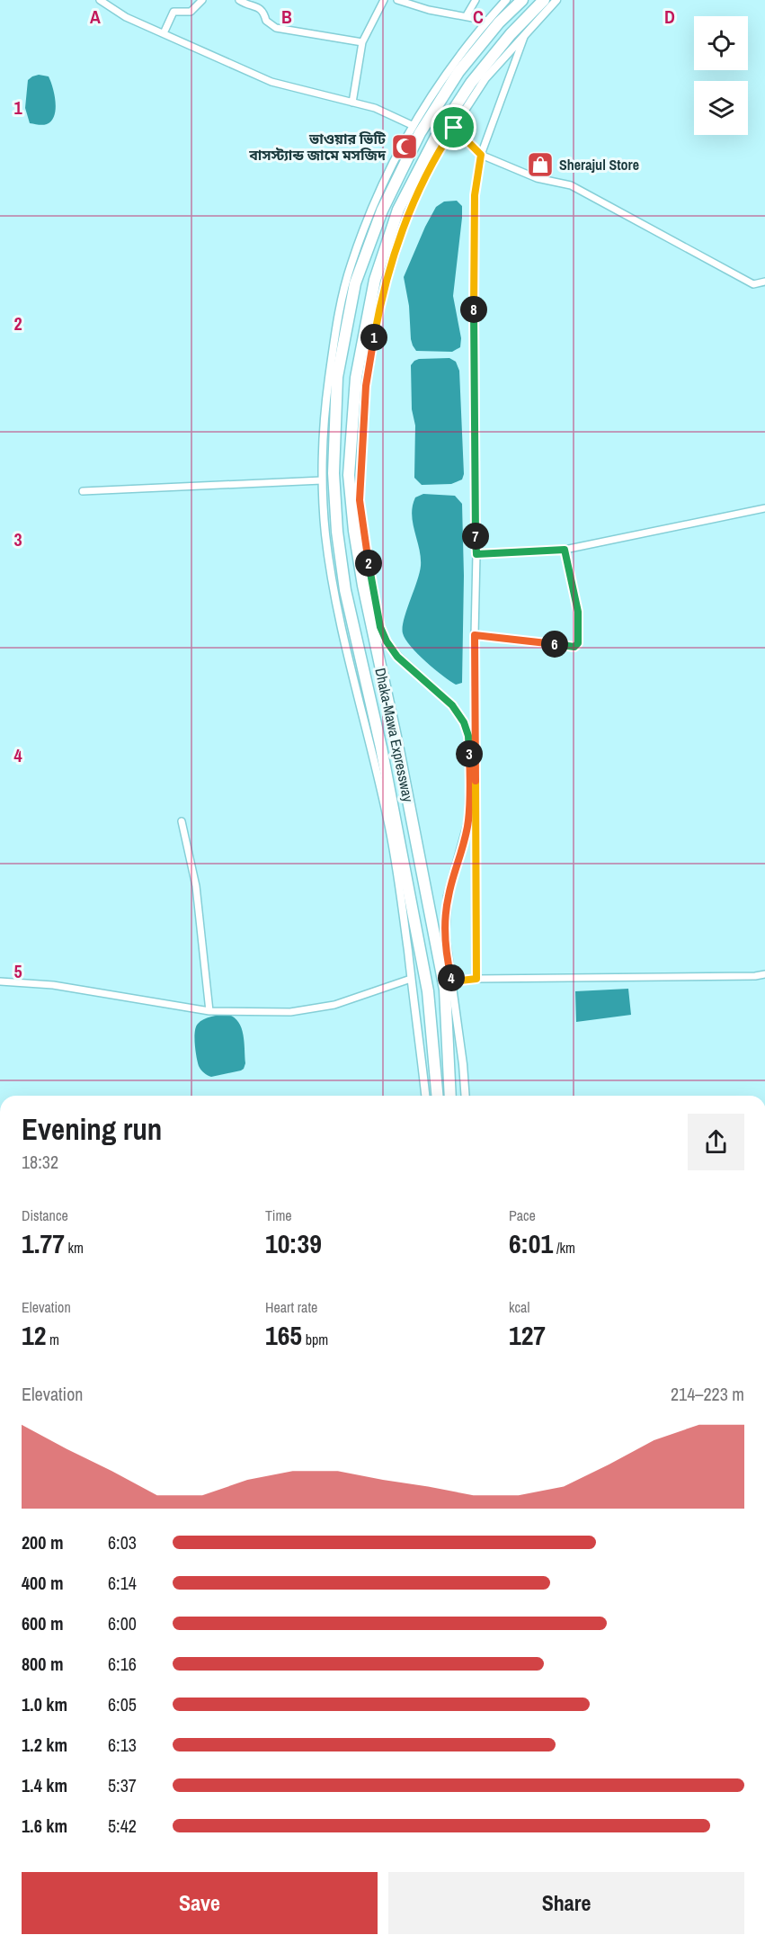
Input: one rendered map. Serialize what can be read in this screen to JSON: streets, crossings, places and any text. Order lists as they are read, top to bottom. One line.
{"streets":{"highway":["Dhaka-Mawa Expressway"]},"places":{"mosque":["ভাওয়ার ভিটি বাসস্ট্যান্ড জামে মসজিদ"],"shop":["Sherajul Store"]},"page":{"pins":["8","1","7","2","6","3","4"],"heading":["Evening run","18:32"],"stats":[["Distance","1.77 km"],["Time","10:39"],["Pace","6:01 /km"],["Elevation","12 m"],["Heart rate","165 bpm"],["kcal","127"]],"chart":["Elevation","214–223 m"],"list":[{"name":"200 m","note":"6:03"},{"name":"400 m","note":"6:14"},{"name":"600 m","note":"6:00"},{"name":"800 m","note":"6:16"},{"name":"1.0 km","note":"6:05"},{"name":"1.2 km","note":"6:13"},{"name":"1.4 km","note":"5:37"},{"name":"1.6 km","note":"5:42"}],"buttons":["Save","Share"]},"grid":{"columns":["A","B","C","D"],"rows":["1","2","3","4","5"]}}
